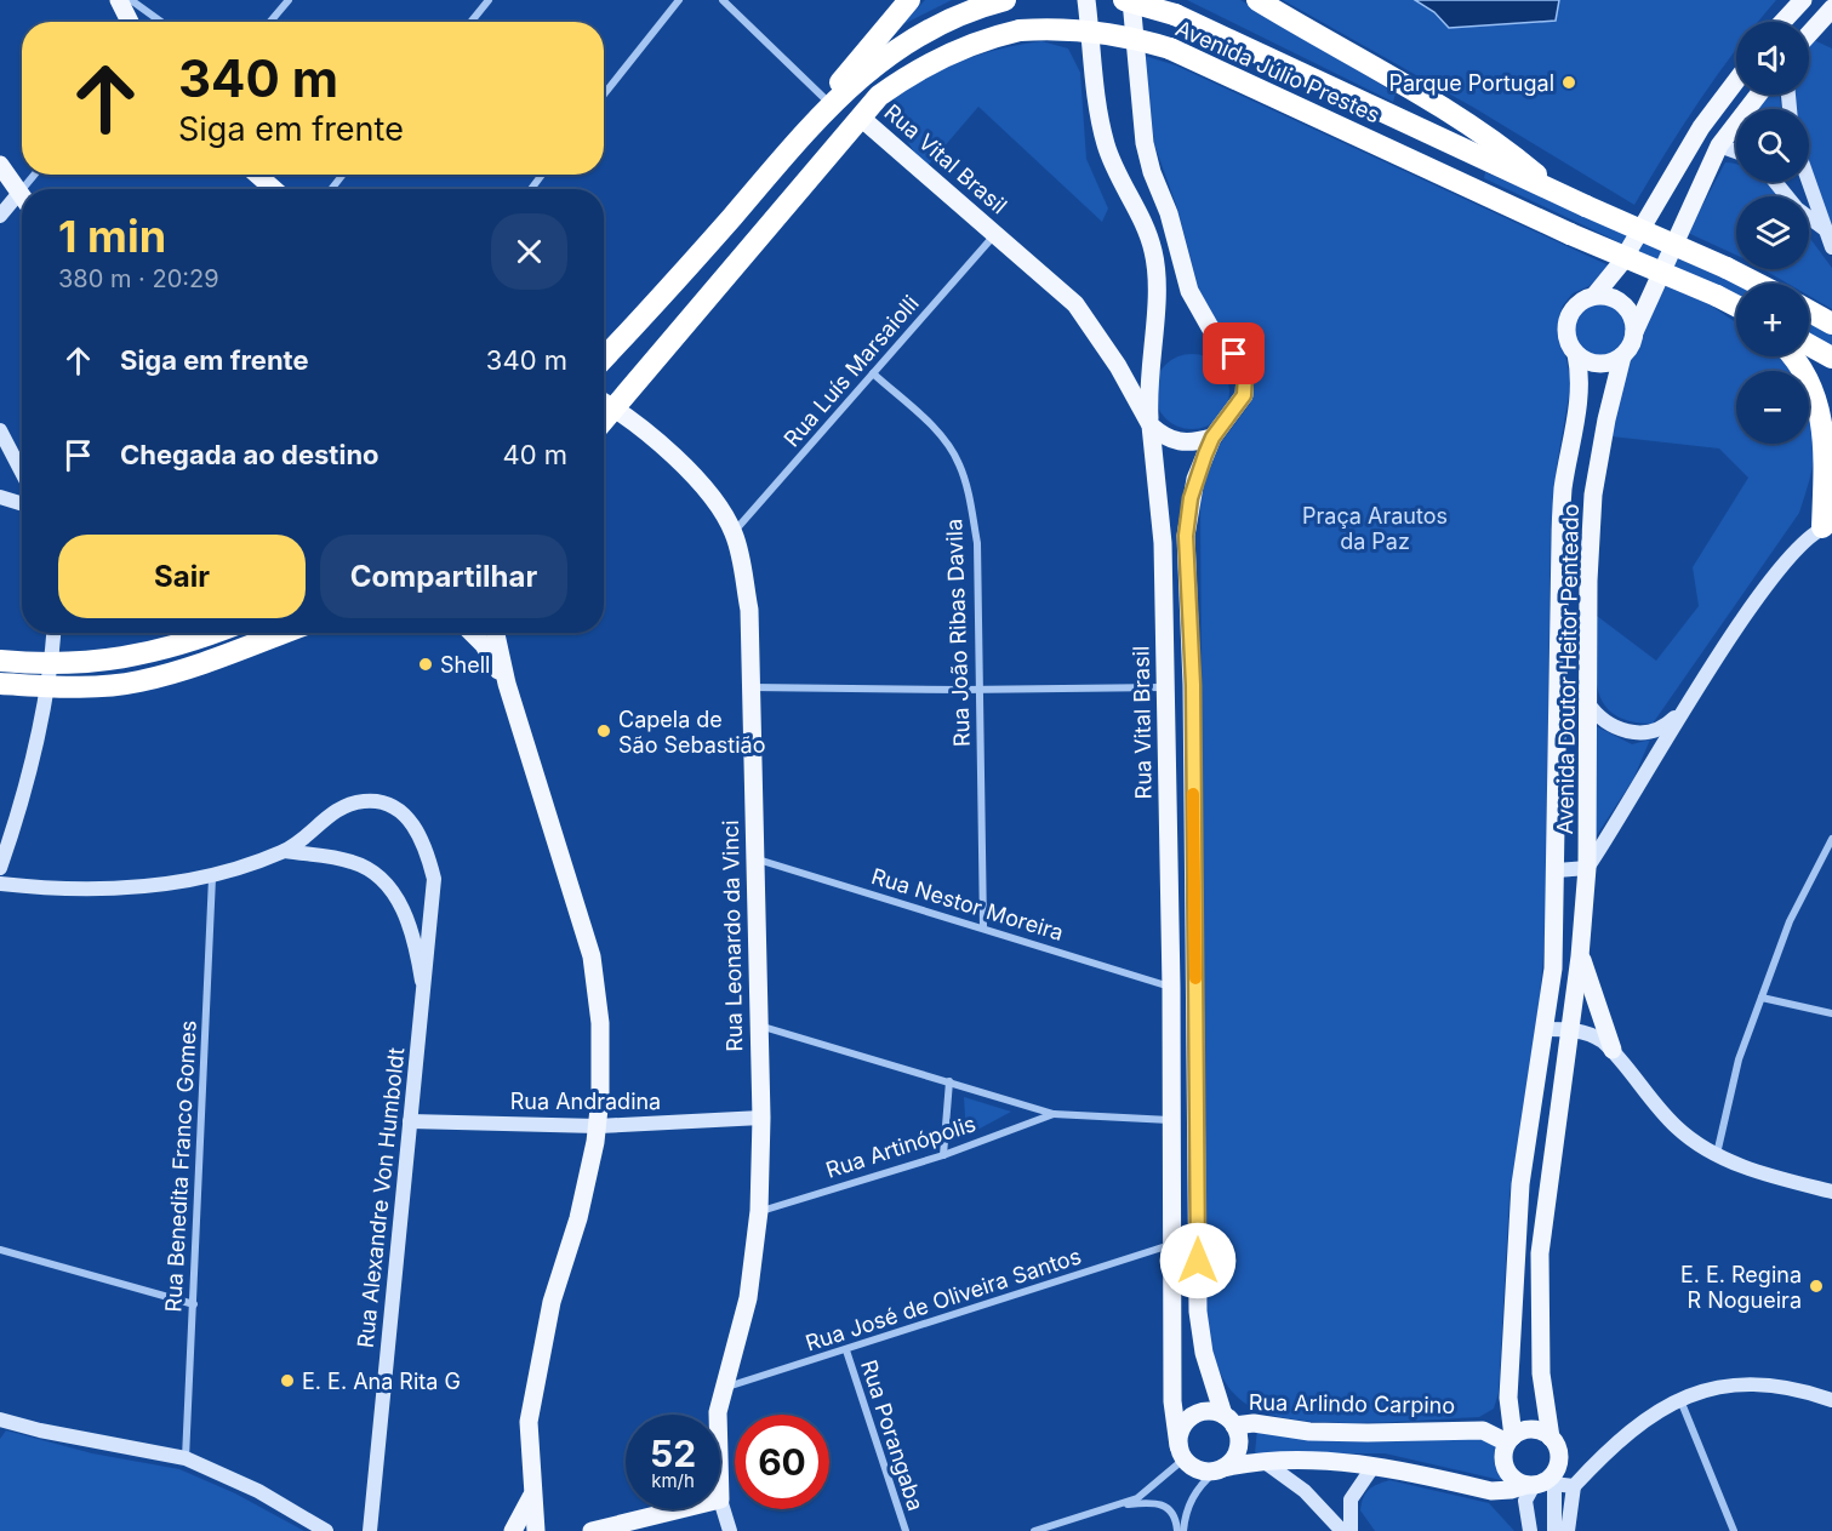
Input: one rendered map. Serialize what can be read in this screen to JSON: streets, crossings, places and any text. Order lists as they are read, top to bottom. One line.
{"streets":{"highway":["Avenida Júlio Prestes"],"main road":["Rua Vital Brasil","Avenida Doutor Heitor Penteado","Rua Leonardo da Vinci","Rua Arlindo Carpino"],"street":["Rua Luís Marsaiolli","Rua João Ribas Davila","Rua Nestor Moreira","Rua Andradina","Rua Artinópolis","Rua Benedita Franco Gomes","Rua Alexandre Von Humboldt","Rua José de Oliveira Santos","Rua Porangaba"]},"crossings":[["Avenida Júlio Prestes","Rua Vital Brasil"],["Avenida Júlio Prestes","Rua Leonardo da Vinci"],["Rua Vital Brasil","Rua Luís Marsaiolli"],["Rua Vital Brasil","Rua Nestor Moreira"],["Rua Vital Brasil","Rua José de Oliveira Santos"],["Rua Vital Brasil","Rua Arlindo Carpino"],["Rua Luís Marsaiolli","Rua João Ribas Davila"],["Rua Luís Marsaiolli","Rua Leonardo da Vinci"],["Rua João Ribas Davila","Rua Nestor Moreira"],["Avenida Doutor Heitor Penteado","Rua Arlindo Carpino"],["Rua Nestor Moreira","Rua Leonardo da Vinci"],["Rua Leonardo da Vinci","Rua Andradina"],["Rua Leonardo da Vinci","Rua Artinópolis"],["Rua Leonardo da Vinci","Rua José de Oliveira Santos"],["Rua Andradina","Rua Alexandre Von Humboldt"],["Rua Benedita Franco Gomes","Rua Alexandre Von Humboldt"],["Rua José de Oliveira Santos","Rua Porangaba"]],"parks":["Praça Arautos da Paz"],"places":["Parque Portugal","Shell","Capela de São Sebastião","E. E. Regina R Nogueira","E. E. Ana Rita G"],"page":{"map_buttons":["+","−"],"turn":["340 m","Siga em frente"],"heading":["1 min","380 m · 20:29"],"list":[{"name":"Siga em frente","value":"340 m"},{"name":"Chegada ao destino","value":"40 m"}],"buttons":["Sair","Compartilhar"],"speed":"52 km/h","limit":"60"}}
